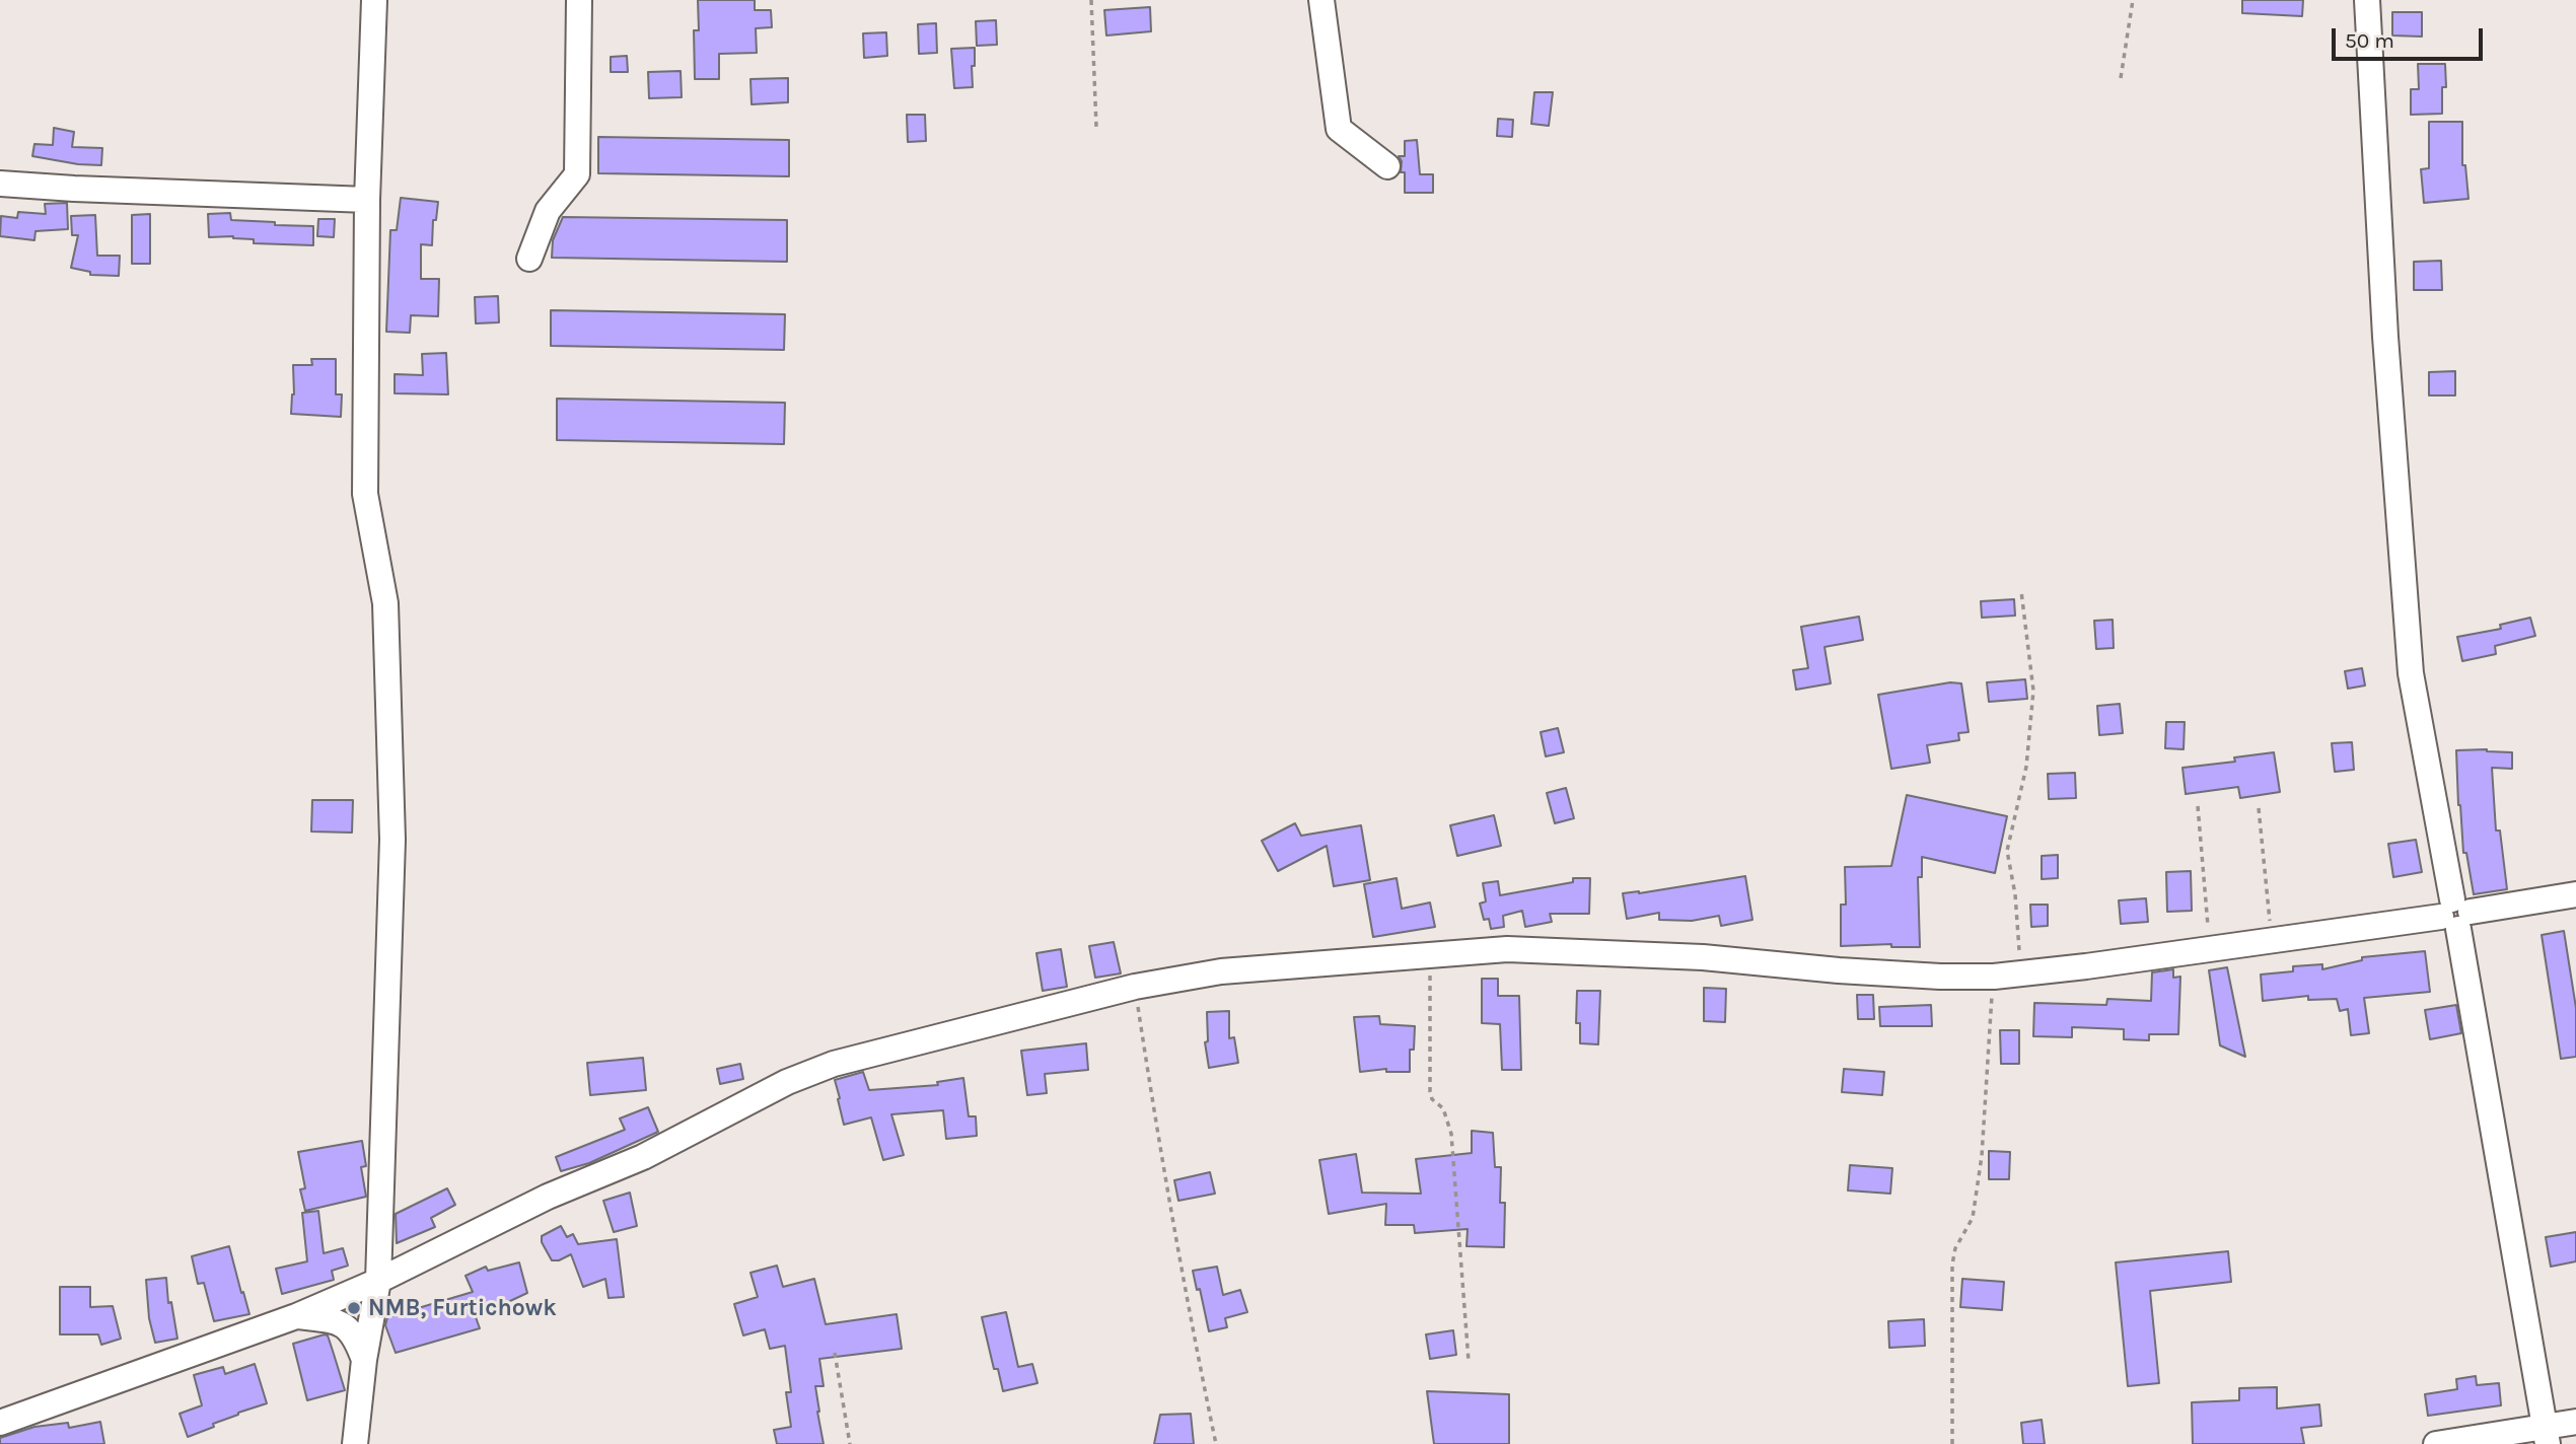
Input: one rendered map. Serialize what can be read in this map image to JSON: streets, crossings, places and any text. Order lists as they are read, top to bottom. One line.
{"places":["NMB, Furtichowk"],"scale_bar":"50 m"}
